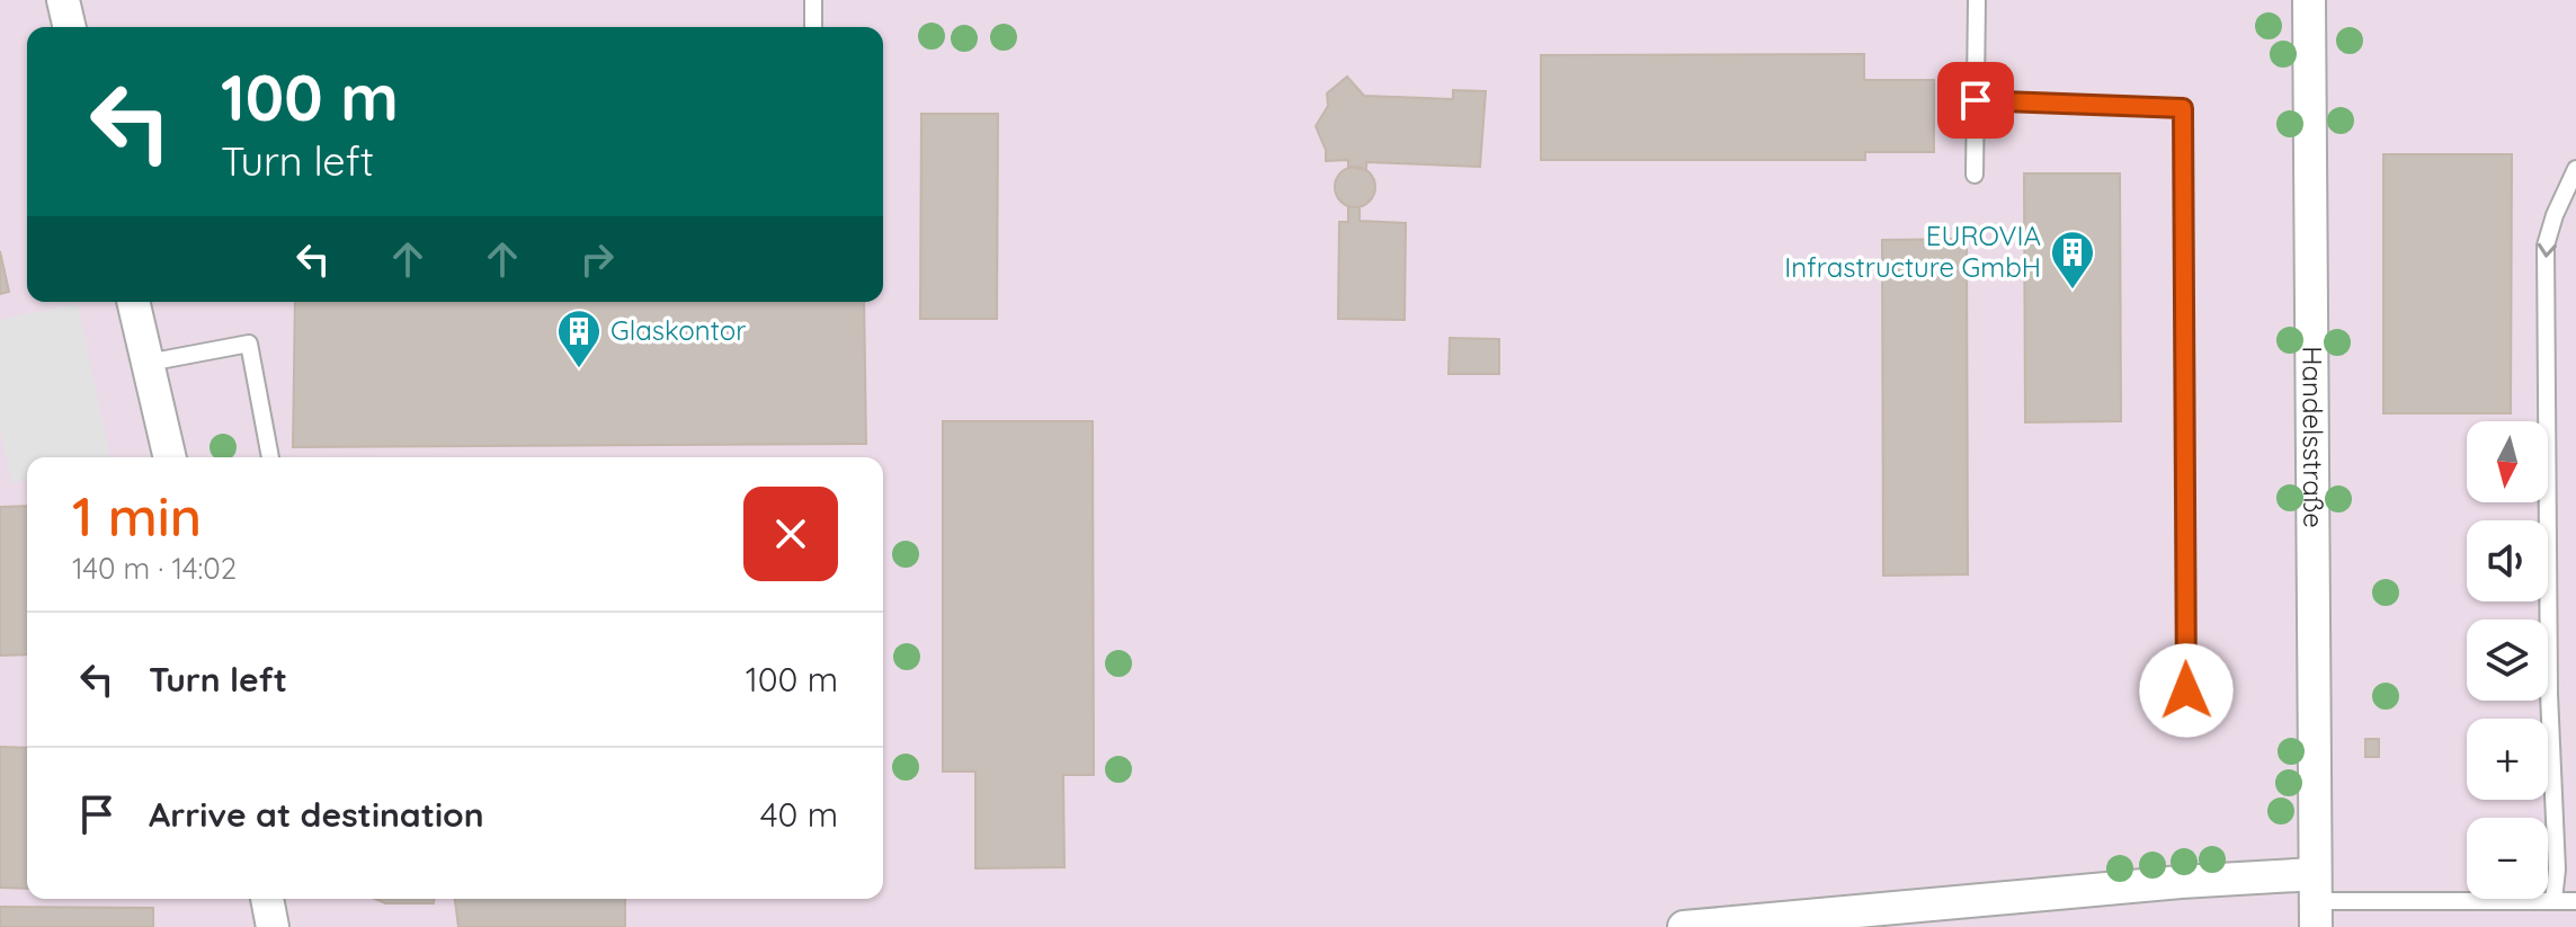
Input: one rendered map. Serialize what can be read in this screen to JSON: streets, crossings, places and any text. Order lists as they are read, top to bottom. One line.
{"streets":{"street":["Handelsstraße"]},"places":{"building":["EUROVIA Infrastructure GmbH","Glaskontor"]},"north":"bottom","page":{"turn":["100 m","Turn left"],"map_buttons":["+","−"],"heading":["1 min","140 m · 14:02"],"list":[{"name":"Turn left","value":"100 m"},{"name":"Arrive at destination","value":"40 m"}]}}
